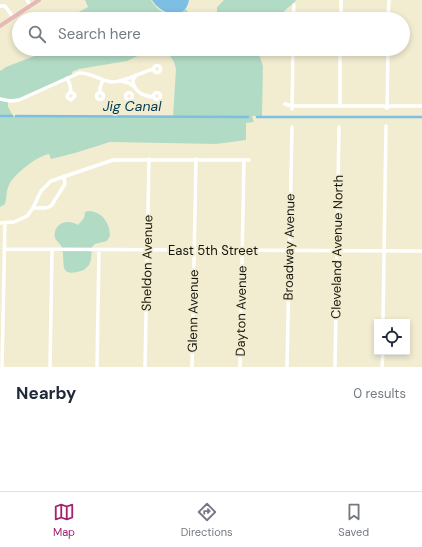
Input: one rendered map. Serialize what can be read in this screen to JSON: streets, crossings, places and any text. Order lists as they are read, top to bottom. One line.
{"streets":{"street":["Broadway Avenue","Cleveland Avenue North","East 5th Street","Sheldon Avenue","Glenn Avenue","Dayton Avenue"]},"crossings":[["Broadway Avenue","East 5th Street"],["Cleveland Avenue North","East 5th Street"],["East 5th Street","Sheldon Avenue"],["East 5th Street","Glenn Avenue"],["East 5th Street","Dayton Avenue"]],"water":["Jig Canal"],"page":{"search":"Search here","heading":["Nearby","0 results"],"nav":["Map","Directions","Saved"]}}
